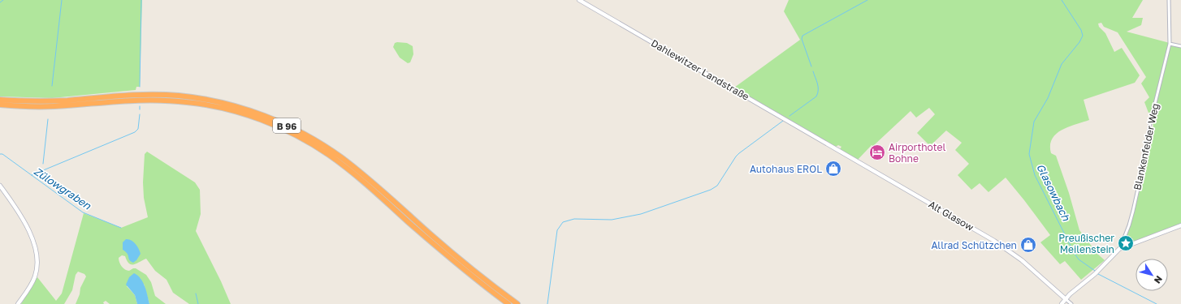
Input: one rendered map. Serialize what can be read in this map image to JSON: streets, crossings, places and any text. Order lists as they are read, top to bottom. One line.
{"streets":{"highway":["B 96"],"street":["Dahlewitzer Landstraße","Blankenfelder Weg","Alt Glasow"]},"crossings":[["Dahlewitzer Landstraße","Alt Glasow"]],"water":["Zülowgraben","Glasowbach"],"places":{"hotel":["Airporthotel Bohne"],"shop":["Autohaus EROL","Allrad Schützchen"],"place":["Preußischer Meilenstein"]},"north":"bottom right"}
